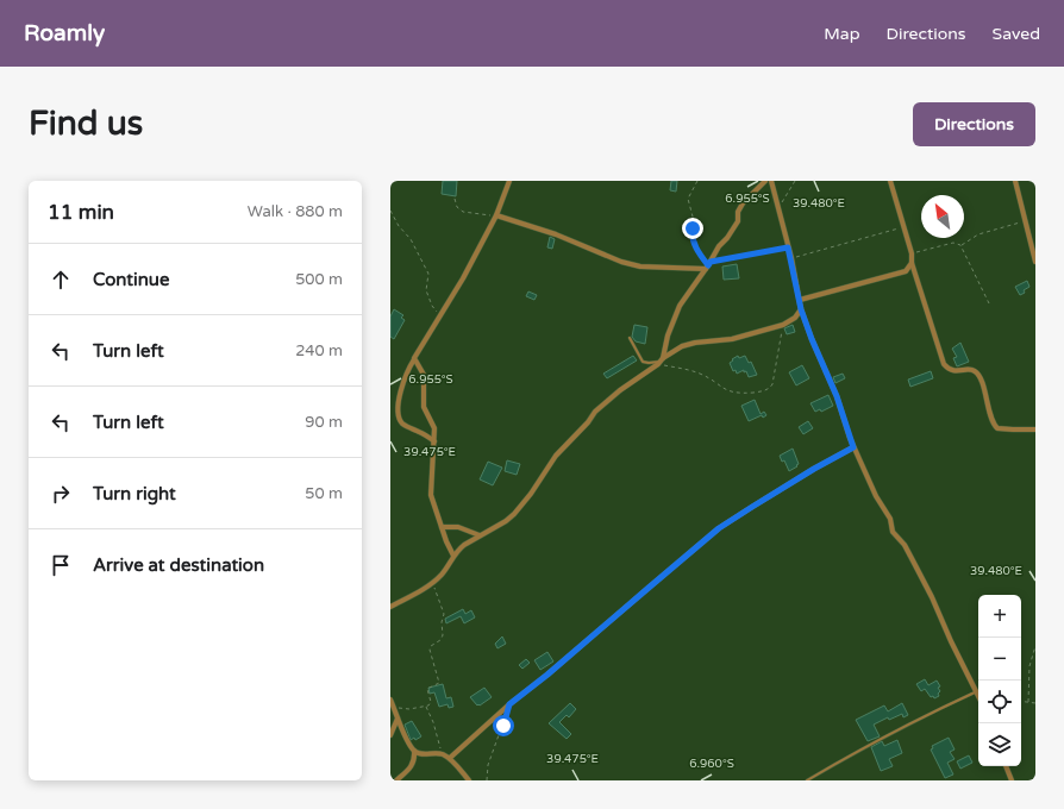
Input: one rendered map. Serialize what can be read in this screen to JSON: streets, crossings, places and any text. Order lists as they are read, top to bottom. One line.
{"north":"top left","page":{"header":"Roamly","nav":["Map","Directions","Saved"],"buttons":"Directions","title":"Find us","heading":["11 min","Walk · 880 m"],"list":[["Continue","500 m"],["Turn left","240 m"],["Turn left","90 m"],["Turn right","50 m"],"Arrive at destination"],"map_buttons":["+","−"]},"coordinates":["6.955°S","39.480°E","39.475°E","6.960°S"]}
